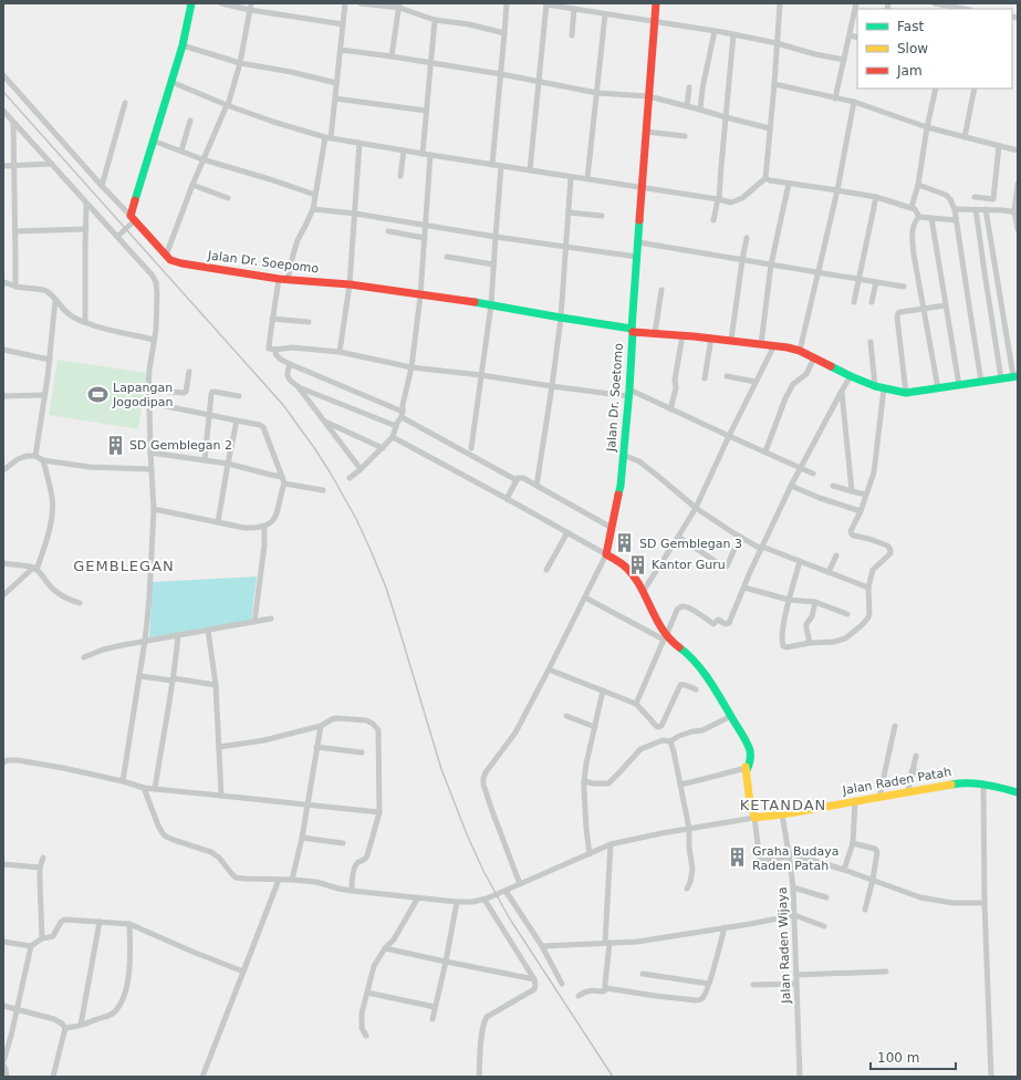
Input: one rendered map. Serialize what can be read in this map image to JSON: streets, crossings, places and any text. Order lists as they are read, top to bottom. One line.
{"streets":{"street":["Jalan Dr. Soepomo","Jalan Dr. Soetomo","Jalan Raden Patah","Jalan Raden Wijaya"]},"crossings":[["Jalan Dr. Soepomo","Jalan Dr. Soetomo"],["Jalan Raden Patah","Jalan Raden Wijaya"]],"districts":["GEMBLEGAN","KETANDAN"],"places":{"sports":["Lapangan Jogodipan"],"building":["SD Gemblegan 2","SD Gemblegan 3","Kantor Guru","Graha Budaya Raden Patah"]},"legend":["Fast","Slow","Jam"],"scale_bar":"100 m"}
